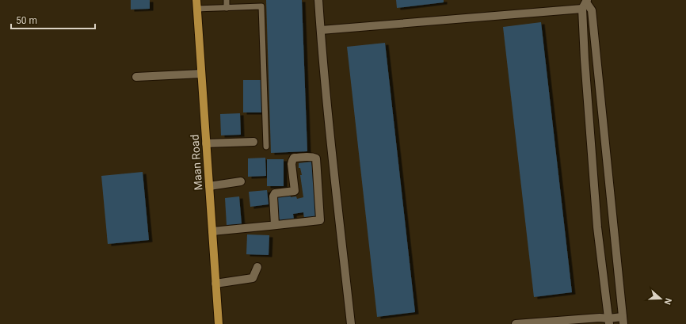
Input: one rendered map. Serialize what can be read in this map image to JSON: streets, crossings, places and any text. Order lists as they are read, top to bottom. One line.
{"streets":{"main road":["Maan Road"]},"scale_bar":"50 m","north":"right"}
